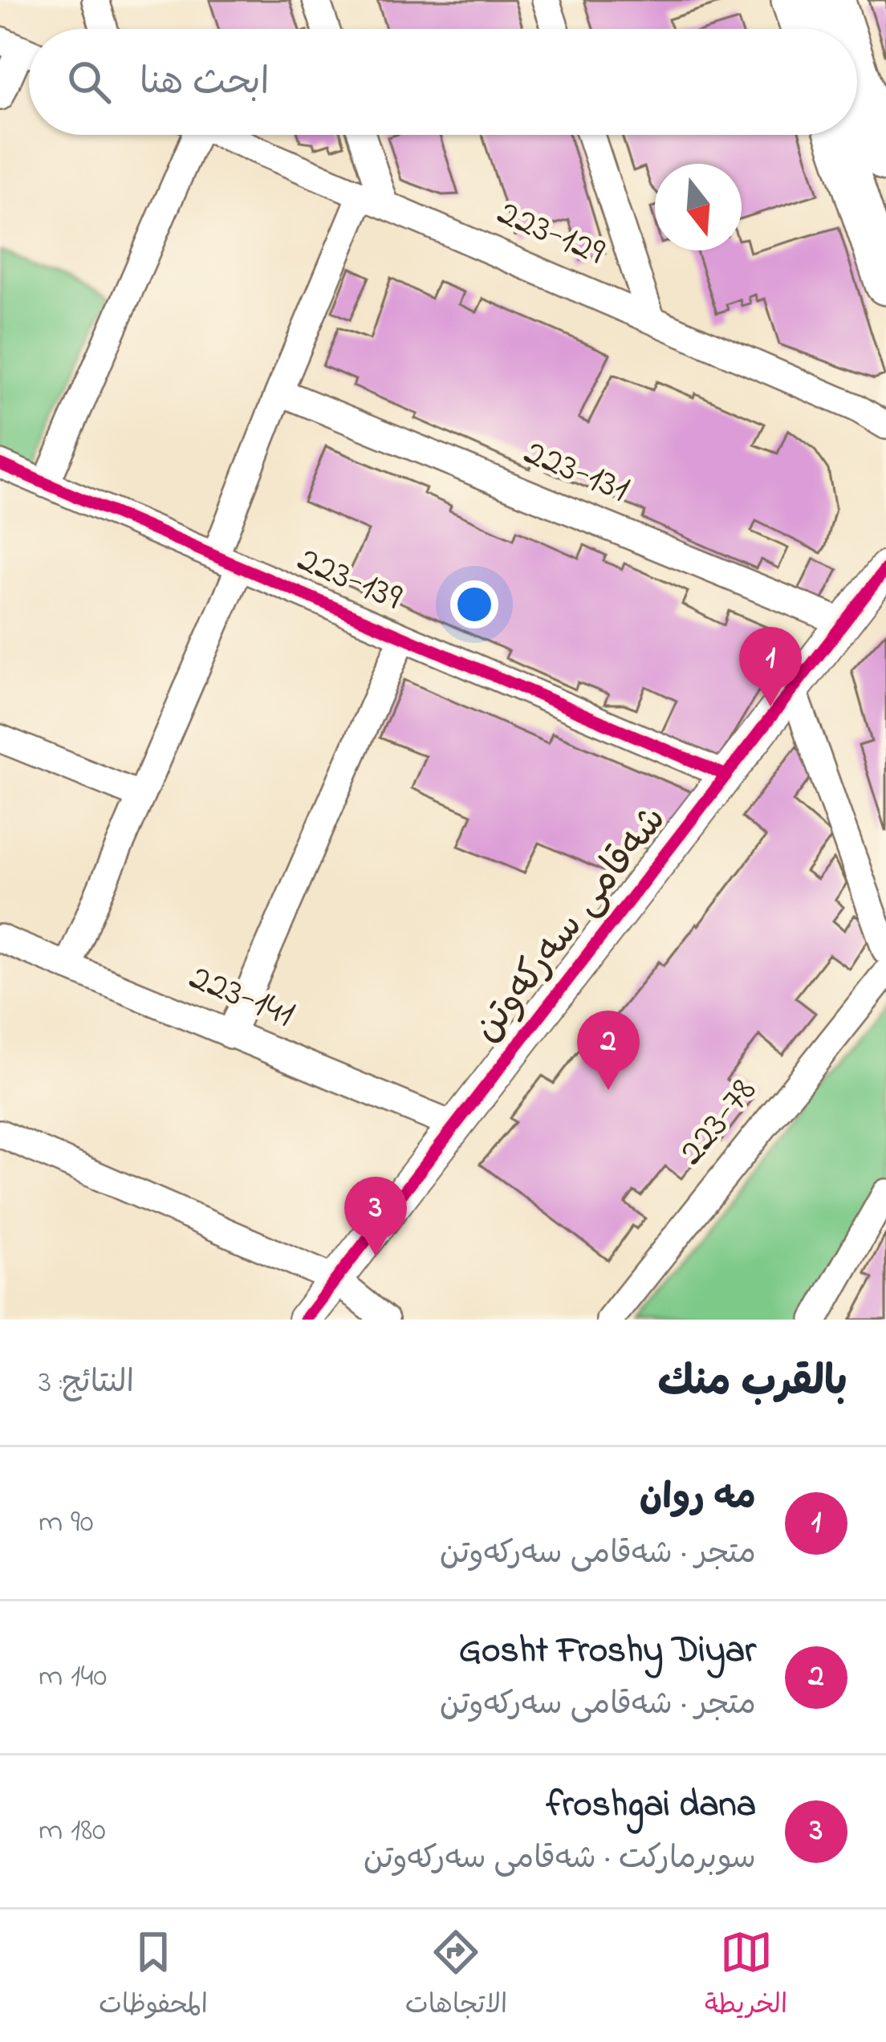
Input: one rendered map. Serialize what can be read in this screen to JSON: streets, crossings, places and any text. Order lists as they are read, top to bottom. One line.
{"streets":{"street":["223-129","223-131","223-139","شەقامی سەرکەوتن","223-141","223-78"]},"crossings":[["223-131","شەقامی سەرکەوتن"],["223-139","شەقامی سەرکەوتن"],["شەقامی سەرکەوتن","223-141"]],"north":"bottom","page":{"search":"ابحث هنا","pins":["1","2","3"],"heading":["بالقرب منك","النتائج: 3"],"list":[{"mark":"1","name":"مه روان","note":"متجر · شەقامی سەرکەوتن","value":"90 m"},{"mark":"2","name":"Gosht Froshy Diyar","note":"متجر · شەقامی سەرکەوتن","value":"140 m"},{"mark":"3","name":"froshgai dana","note":"سوبرماركت · شەقامی سەرکەوتن","value":"180 m"}],"nav":["الخريطة","الاتجاهات","المحفوظات"]}}
